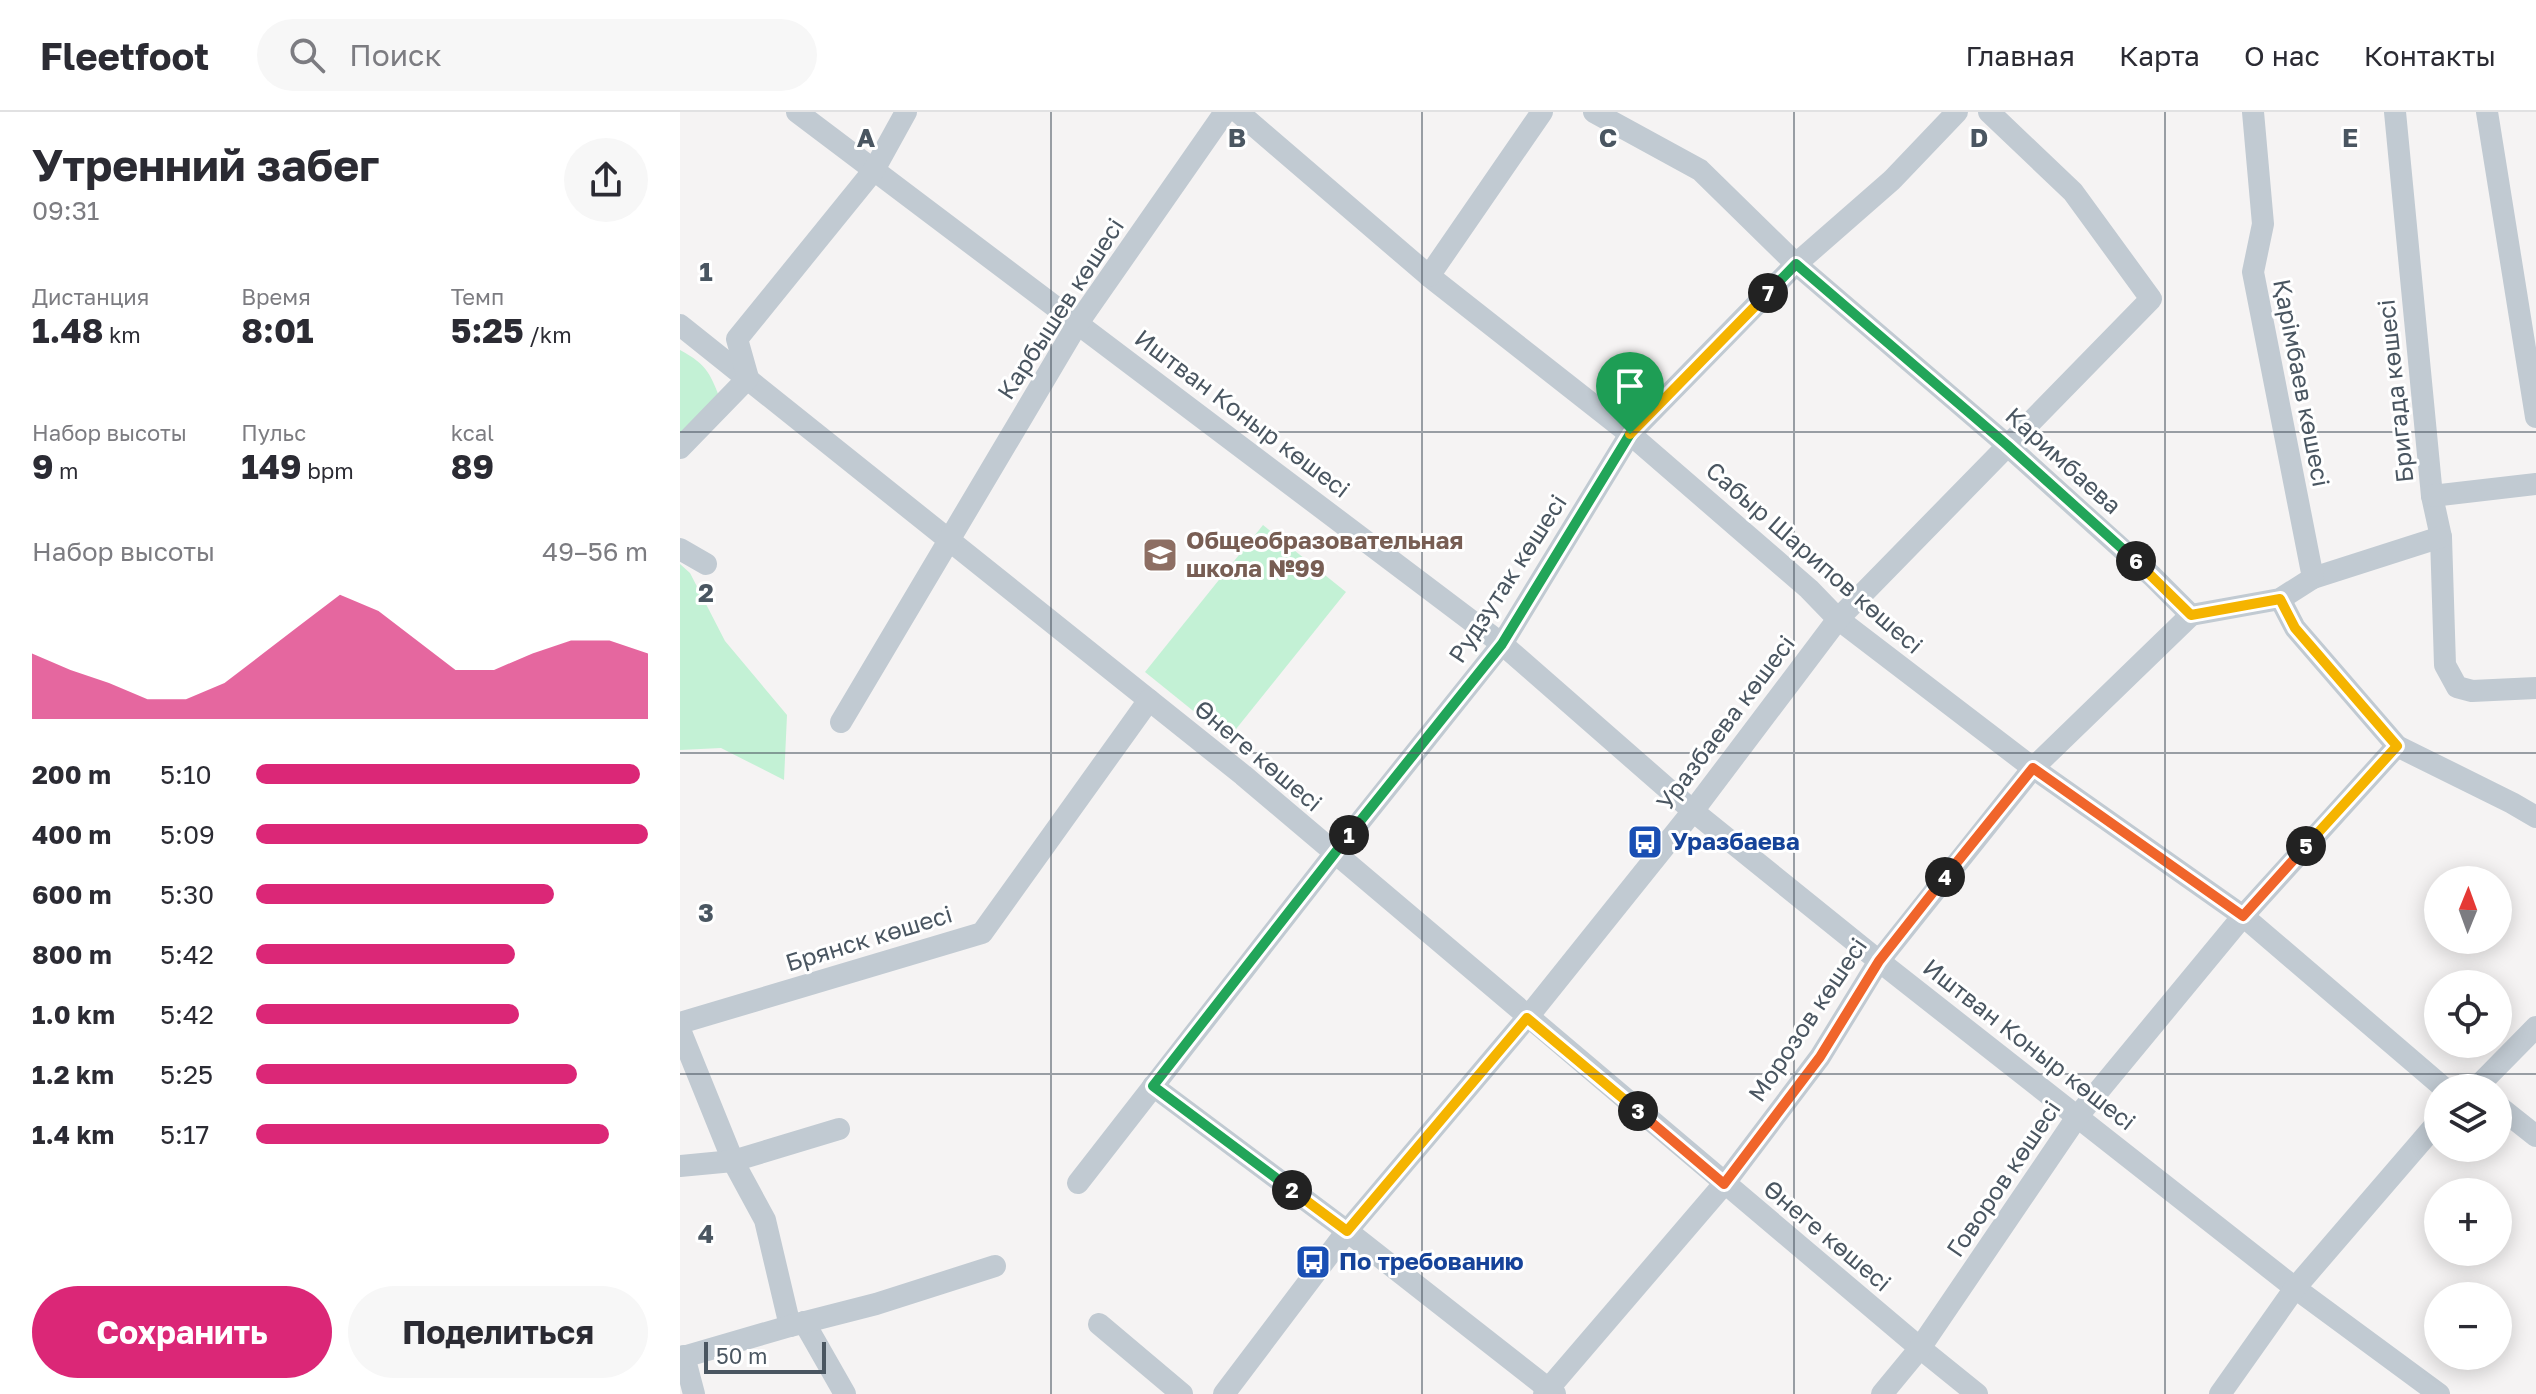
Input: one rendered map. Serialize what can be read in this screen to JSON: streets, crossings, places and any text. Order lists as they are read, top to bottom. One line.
{"streets":{"street":["Карбышев көшесі","Қарімбаев көшесі","Бригада көшесі","Иштван Коныр көшесі","Каримбаева","Сабыр Шарипов көшесі","Рудзутак көшесі","Уразбаева көшесі","Өнеге көшесі","Брянск көшесі","Морозов көшесі","Говоров көшесі"]},"crossings":[["Карбышев көшесі","Иштван Коныр көшесі"],["Карбышев көшесі","Өнеге көшесі"],["Иштван Коныр көшесі","Рудзутак көшесі"],["Иштван Коныр көшесі","Уразбаева көшесі"],["Иштван Коныр көшесі","Морозов көшесі"],["Иштван Коныр көшесі","Говоров көшесі"],["Каримбаева","Рудзутак көшесі"],["Каримбаева","Уразбаева көшесі"],["Каримбаева","Морозов көшесі"],["Сабыр Шарипов көшесі","Рудзутак көшесі"],["Сабыр Шарипов көшесі","Уразбаева көшесі"],["Сабыр Шарипов көшесі","Морозов көшесі"],["Сабыр Шарипов көшесі","Говоров көшесі"],["Рудзутак көшесі","Өнеге көшесі"],["Уразбаева көшесі","Өнеге көшесі"],["Өнеге көшесі","Брянск көшесі"],["Өнеге көшесі","Морозов көшесі"],["Өнеге көшесі","Говоров көшесі"]],"places":{"school or university":["Общеобразовательная школа №99"],"bus stop":["Уразбаева","По требованию"]},"scale_bar":"50 m","north":"top","page":{"header":"Fleetfoot","search":"Поиск","nav":["Главная","Карта","О нас","Контакты"],"heading":["Утренний забег","09:31"],"stats":[["Дистанция","1.48 km"],["Время","8:01"],["Темп","5:25 /km"],["Набор высоты","9 m"],["Пульс","149 bpm"],["kcal","89"]],"pins":["7","6","1","5","4","3","2"],"chart":["Набор высоты","49–56 m"],"list":[{"name":"200 m","note":"5:10"},{"name":"400 m","note":"5:09"},{"name":"600 m","note":"5:30"},{"name":"800 m","note":"5:42"},{"name":"1.0 km","note":"5:42"},{"name":"1.2 km","note":"5:25"},{"name":"1.4 km","note":"5:17"}],"map_buttons":["+","−"],"buttons":["Сохранить","Поделиться"],"scale":"50 m"},"grid":{"columns":["A","B","C","D","E"],"rows":["1","2","3","4"]}}
